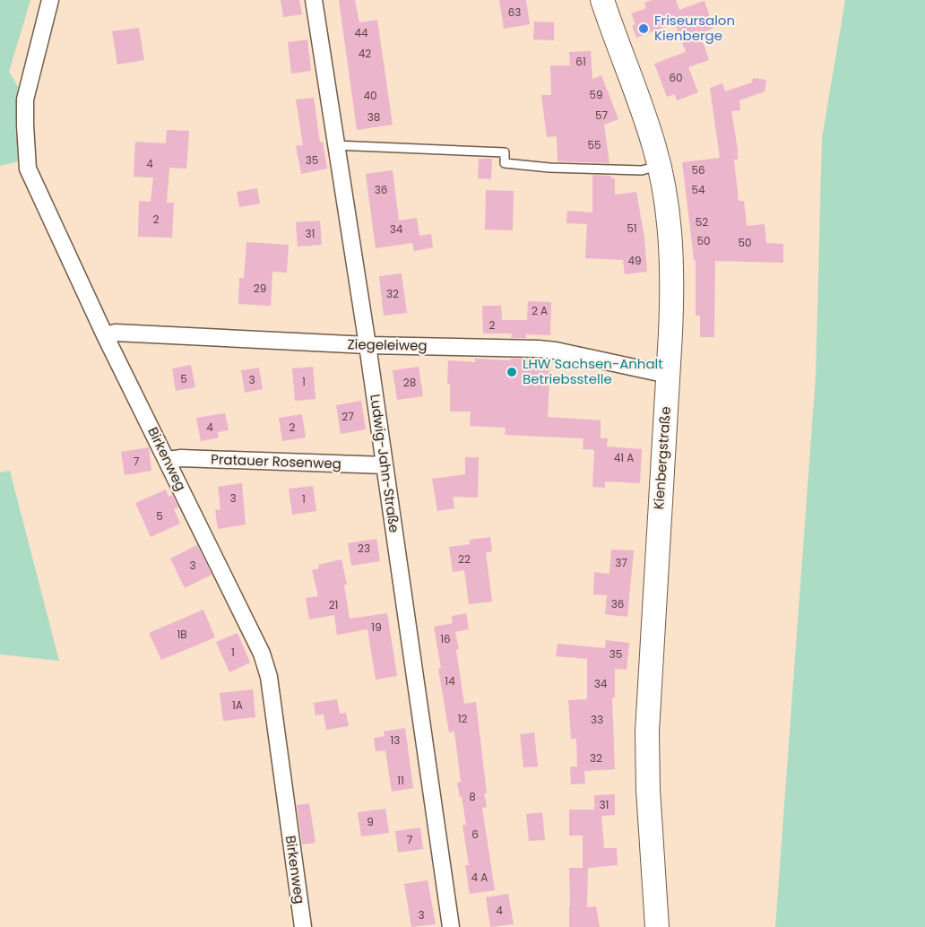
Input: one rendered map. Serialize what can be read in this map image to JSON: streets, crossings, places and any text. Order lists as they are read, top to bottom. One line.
{"streets":{"main road":["Kienbergstraße"],"street":["Ziegeleiweg","Birkenweg","Pratauer Rosenweg","Ludwig-Jahn-Straße"]},"crossings":[["Ziegeleiweg","Kienbergstraße"],["Ziegeleiweg","Birkenweg"],["Ziegeleiweg","Ludwig-Jahn-Straße"],["Birkenweg","Pratauer Rosenweg"],["Pratauer Rosenweg","Ludwig-Jahn-Straße"]],"places":["Friseursalon Kienberge","LHW Sachsen-Anhalt Betriebsstelle"],"house_numbers":["63","44","42","61","60","59","40","57","38","55","35","4","56","36","54","2","52","51","34","31","50","50","49","29","32","2 A","2","5","3","1","28","27","4","2","41 A","7","3","1","5","23","22","37","3","36","21","19","1B","16","1","35","14","34","1A","12","33","13","32","11","8","31","9","6","7","4 A","4","3"]}
